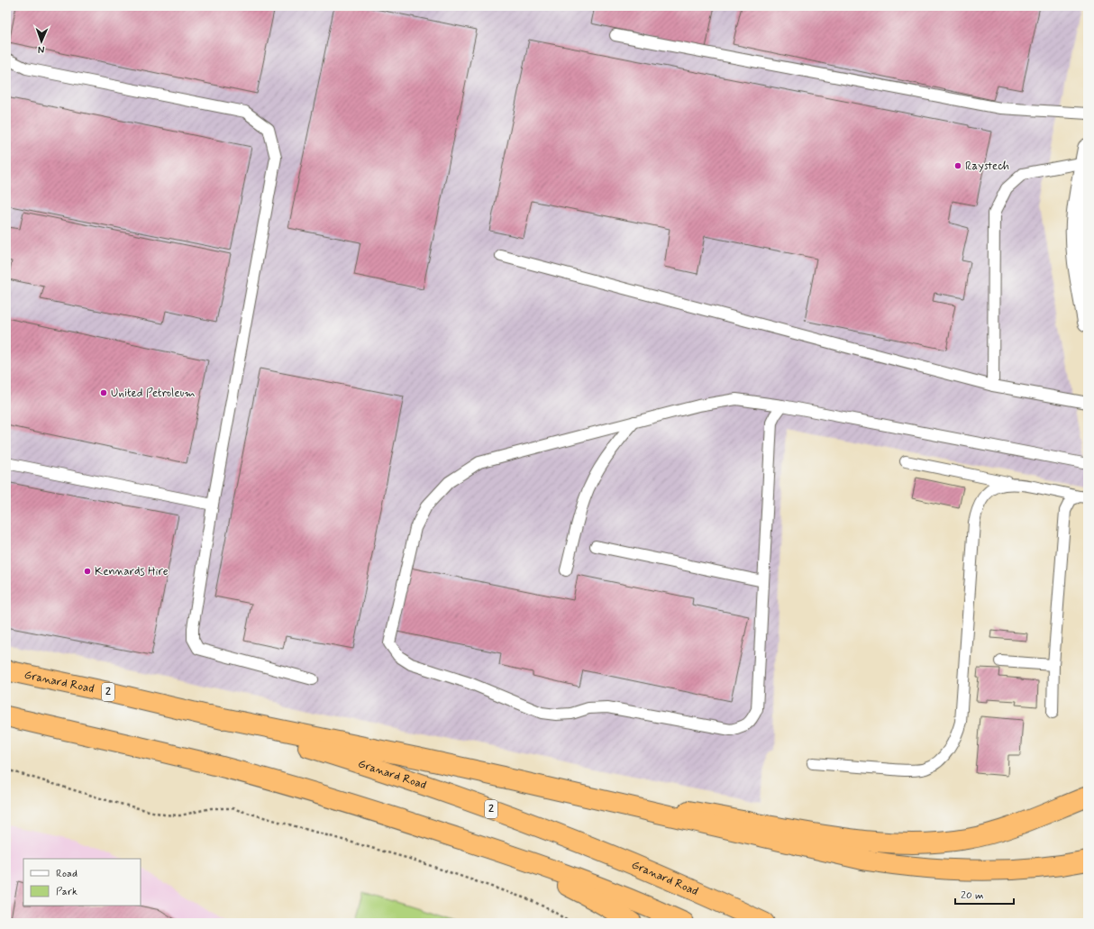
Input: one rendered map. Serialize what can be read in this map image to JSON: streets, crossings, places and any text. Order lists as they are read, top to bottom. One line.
{"streets":{"highway":["Granard Road","2"]},"places":["Raystech","United Petroleum","Kennards Hire"],"legend":["Road","Park"],"scale_bar":"20 m","north":"bottom"}
